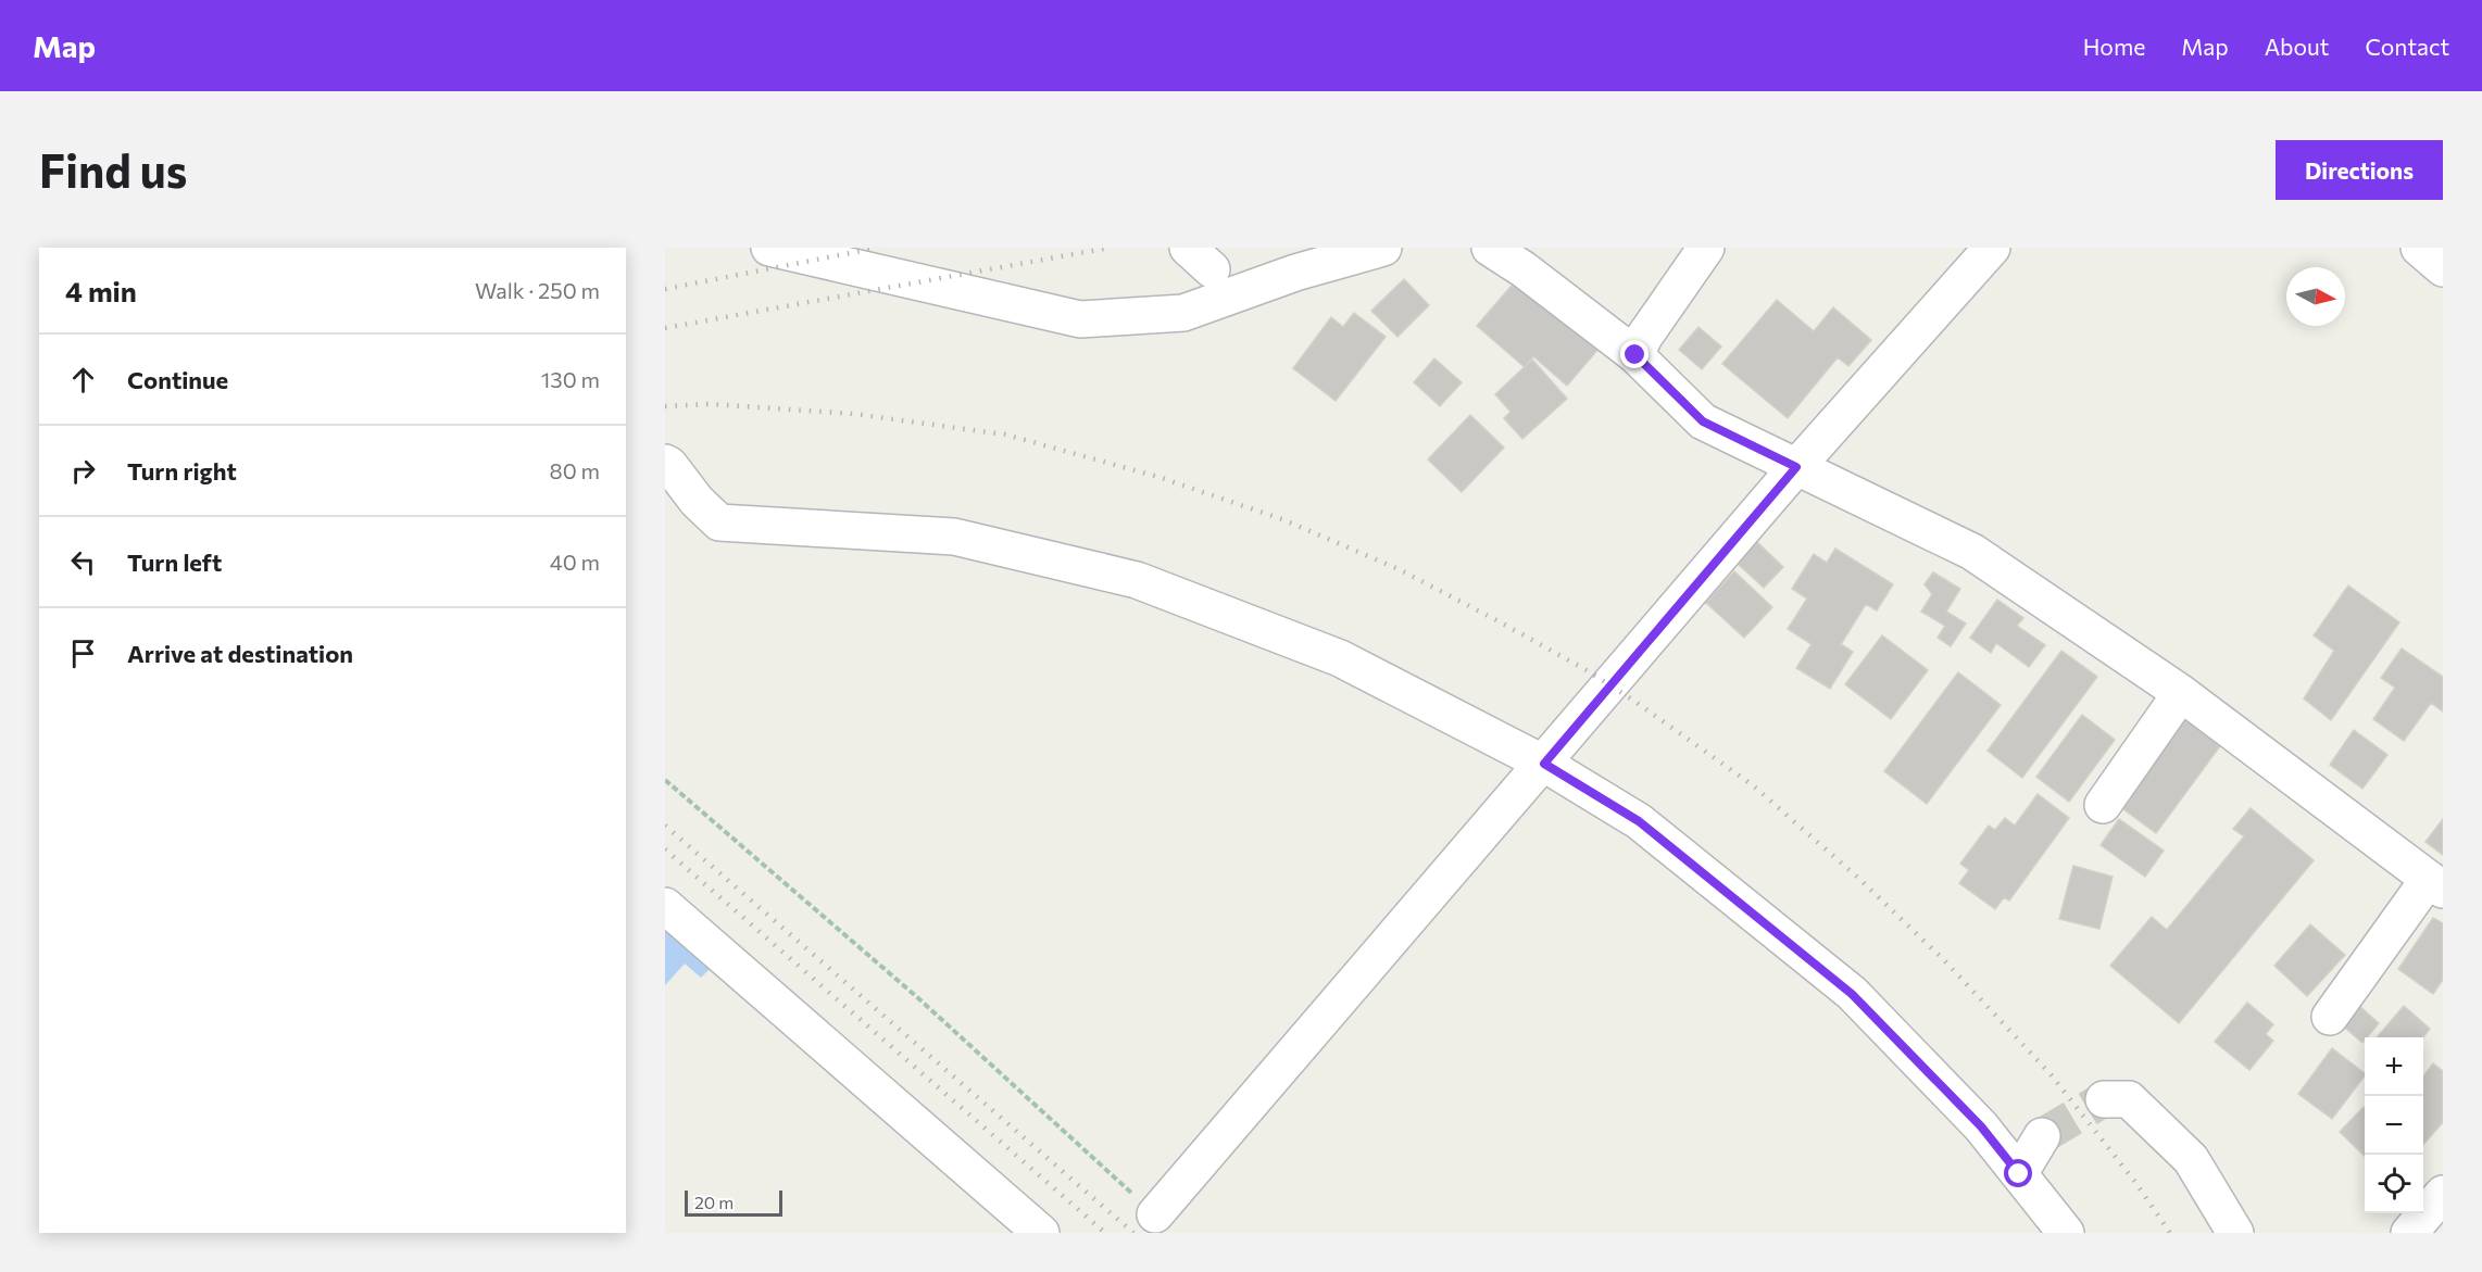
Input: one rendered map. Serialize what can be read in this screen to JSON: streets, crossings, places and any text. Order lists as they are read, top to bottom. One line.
{"scale_bar":"20 m","north":"right","page":{"header":"Map","nav":["Home","Map","About","Contact"],"buttons":"Directions","title":"Find us","heading":["4 min","Walk · 250 m"],"list":[["Continue","130 m"],["Turn right","80 m"],["Turn left","40 m"],"Arrive at destination"],"map_buttons":["+","−"],"scale":"20 m"}}
